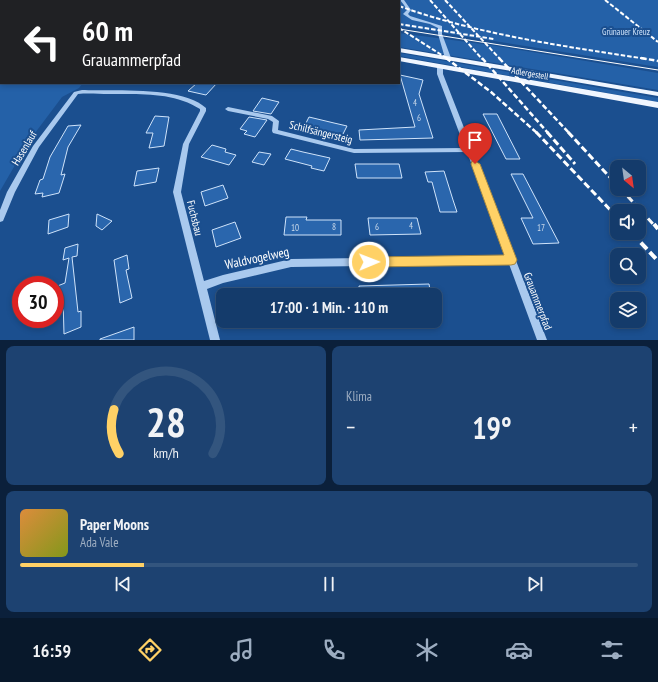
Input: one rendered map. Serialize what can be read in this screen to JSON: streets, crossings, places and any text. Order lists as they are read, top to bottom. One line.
{"streets":{"main road":["Adlergestell"],"street":["Schilfsängersteig","Hasenlauf","Fuchsbau","Waldvogelweg","Grauammerpfad"]},"crossings":[["Adlergestell","Grauammerpfad"],["Schilfsängersteig","Grauammerpfad"],["Hasenlauf","Fuchsbau"],["Fuchsbau","Waldvogelweg"],["Waldvogelweg","Grauammerpfad"]],"parks":["Grünauer Kreuz"],"house_numbers":["4","6","4","8","6","10","17"],"north":"bottom right","page":{"turn":["60 m","Grauammerpfad"],"limit":"30","trip":"17:00 · 1 Min. · 110 m","tile":"Klima","heat":["−","19°","+"],"song":["Paper Moons","Ada Vale"],"tabs":"16:59","gauge":["28","km/h"]}}
